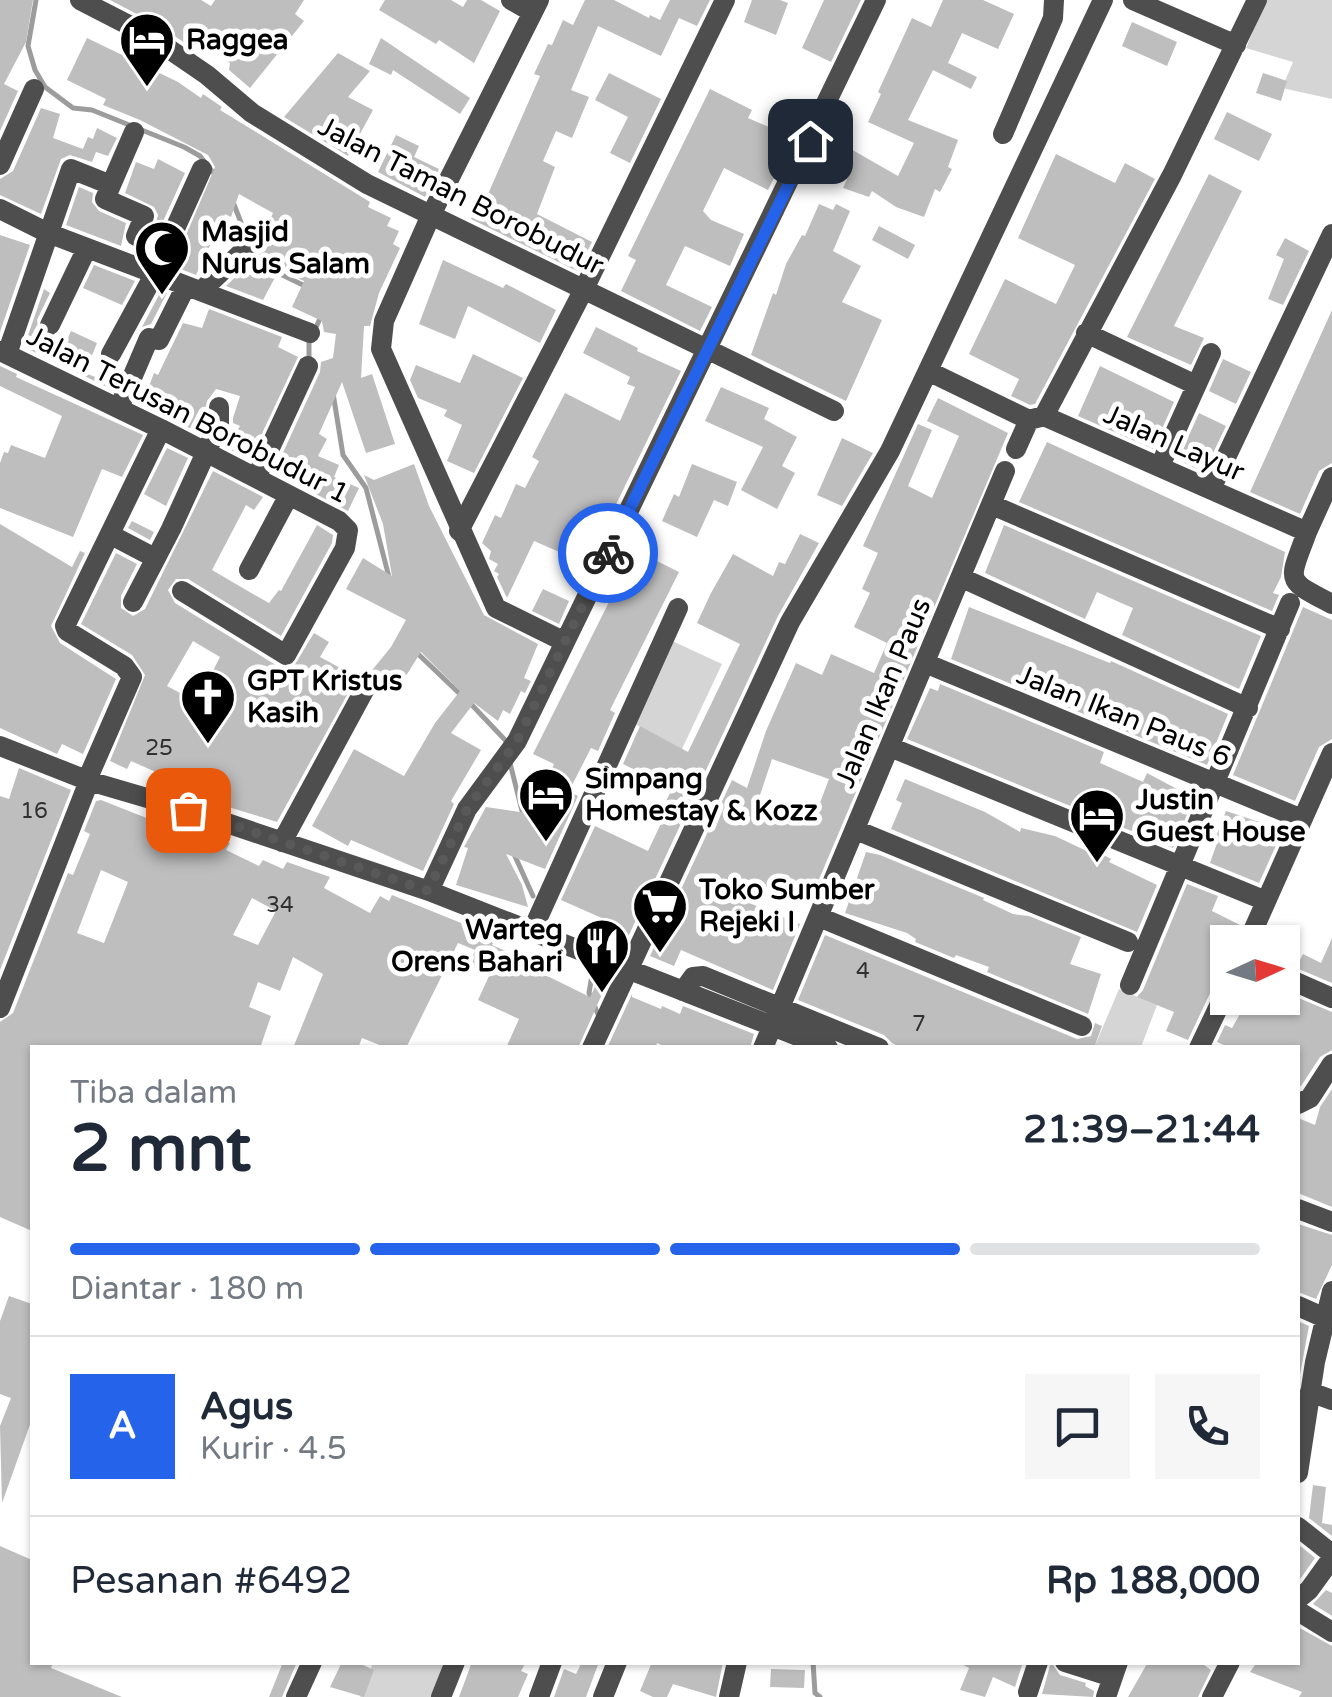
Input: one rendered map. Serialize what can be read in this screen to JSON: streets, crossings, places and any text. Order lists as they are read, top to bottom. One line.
{"streets":{"street":["Jalan Taman Borobudur","Jalan Terusan Borobudur 1","Jalan Layur","Jalan Ikan Paus","Jalan Ikan Paus 6"]},"crossings":[["Jalan Ikan Paus","Jalan Ikan Paus 6"]],"places":{"hotel":["Raggea","Simpang Homestay & Kozz","Justin Guest House"],"mosque":["Masjid Nurus Salam"],"church":["GPT Kristus Kasih"],"supermarket":["Toko Sumber Rejeki I"],"restaurant":["Warteg Orens Bahari"]},"house_numbers":["25","16","34","4","7"],"north":"right","page":{"heading":["2 mnt","Tiba dalam","21:39–21:44"],"panel":["Agus","Kurir · 4.5","Pesanan #6492","Rp 188,000"],"bar":"Diantar · 180 m","round":"A"}}
